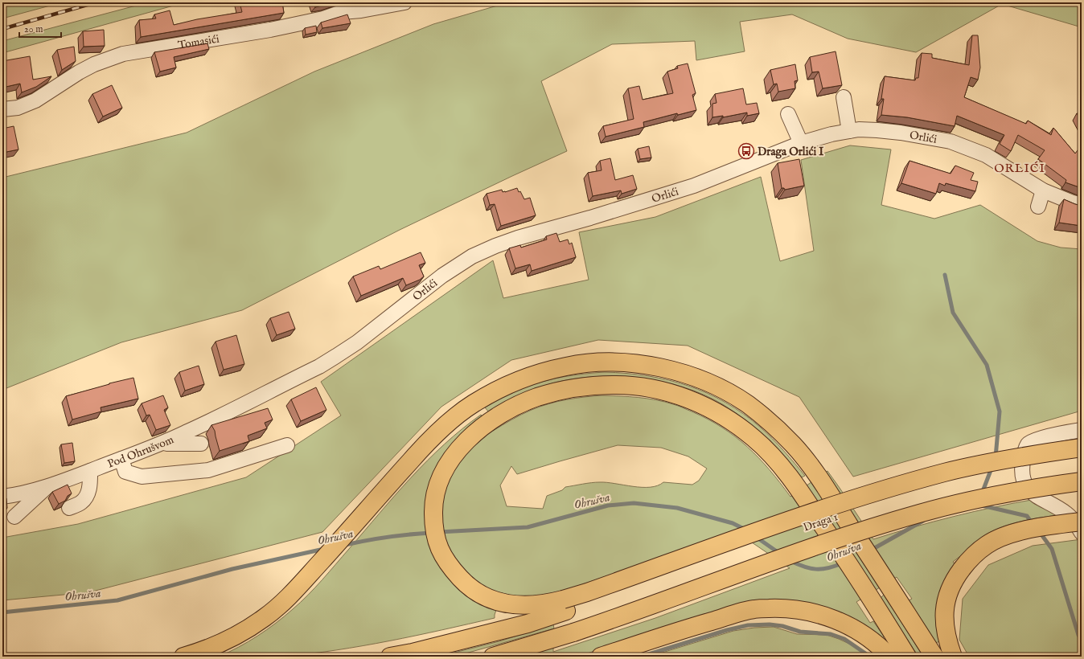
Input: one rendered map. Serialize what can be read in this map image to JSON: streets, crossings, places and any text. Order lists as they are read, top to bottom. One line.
{"streets":{"highway":["Draga 1"],"street":["Tomasići","Orlići","Pod Ohrušvom"]},"crossings":[["Orlići","Pod Ohrušvom"]],"districts":["ORLIĆI"],"water":["Ohrušva"],"places":{"bus stop":["Draga Orlići I"]},"scale_bar":"20 m"}
